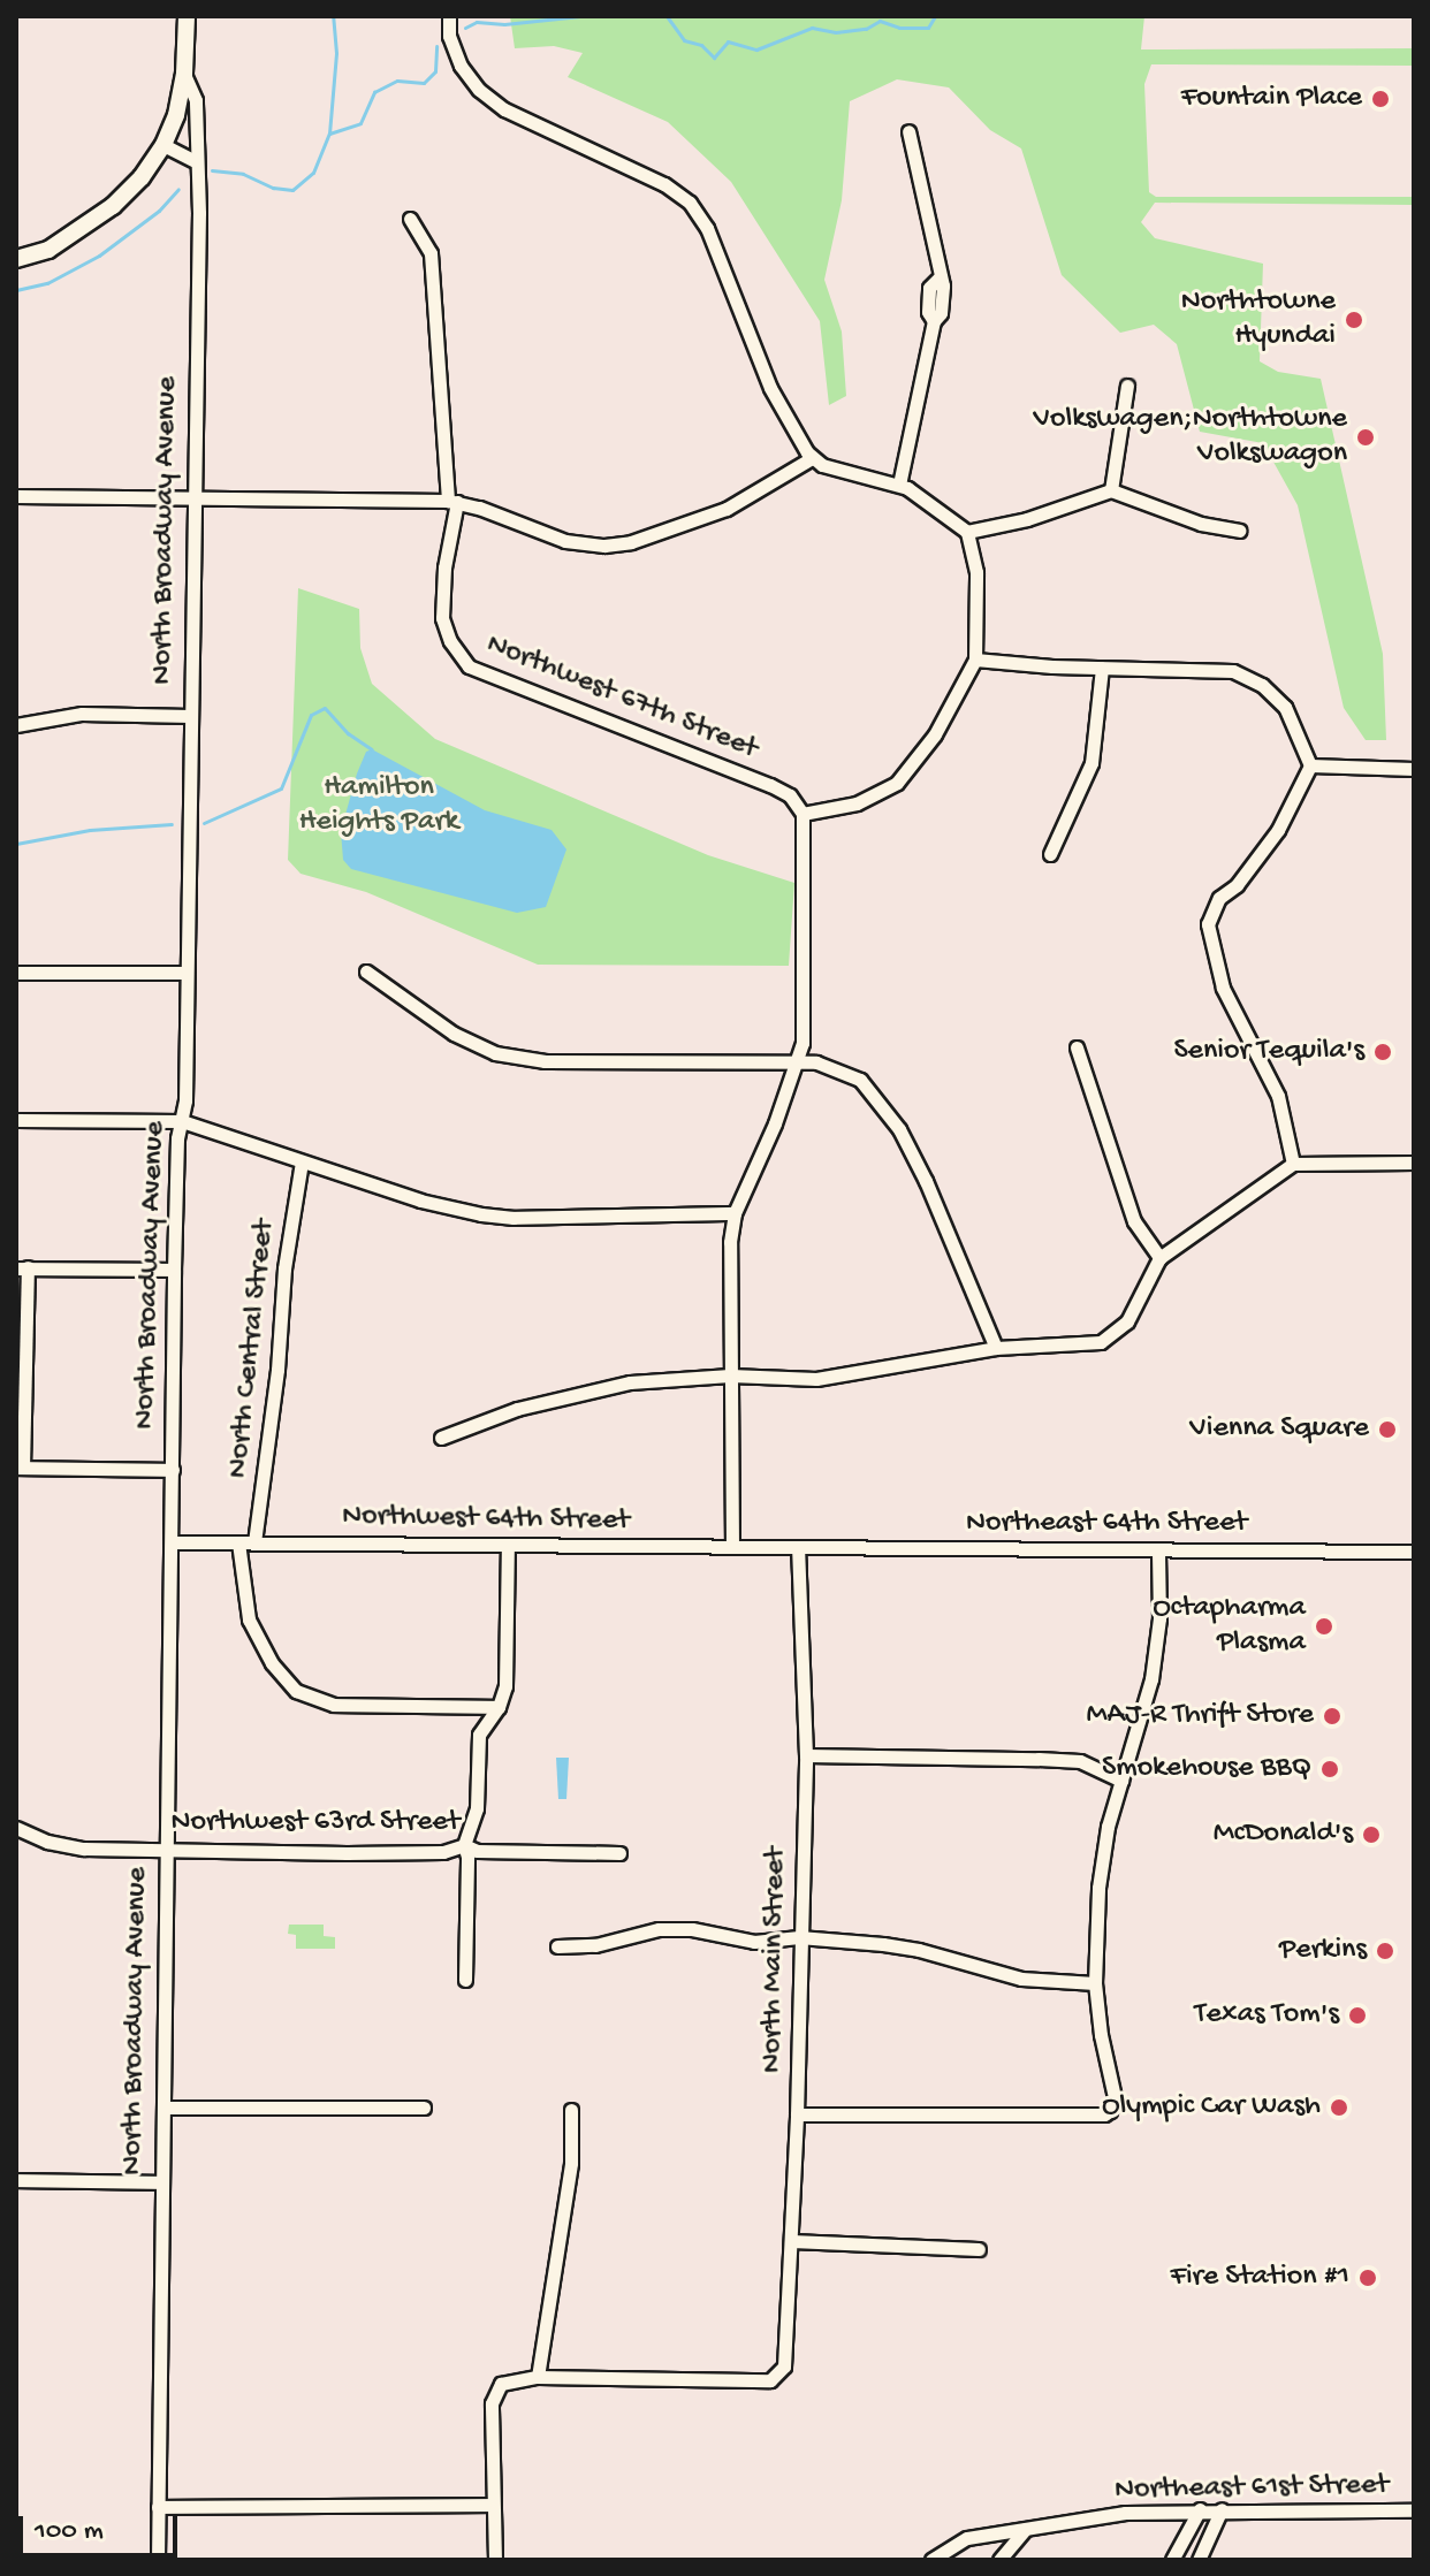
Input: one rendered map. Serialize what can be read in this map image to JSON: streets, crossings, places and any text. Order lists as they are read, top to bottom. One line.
{"streets":{"street":["North Broadway Avenue","Northwest 67th Street","North Central Street","Northwest 64th Street","Northeast 64th Street","Northwest 63rd Street","North Main Street","Northeast 61st Street"]},"crossings":[["North Broadway Avenue","Northwest 64th Street"],["North Broadway Avenue","Northwest 63rd Street"],["North Central Street","Northwest 64th Street"],["Northwest 64th Street","Northeast 64th Street"],["Northwest 64th Street","North Main Street"],["Northeast 64th Street","North Main Street"]],"parks":["Hamilton Heights Park"],"places":["Fountain Place","Northtowne Hyundai","Volkswagen;Northtowne Volkswagon","Senior Tequila's","Vienna Square","Octapharma Plasma","MAJ-R Thrift Store","Smokehouse BBQ","McDonald's","Perkins","Texas Tom's","Olympic Car Wash","Fire Station #1"],"scale_bar":"100 m"}
